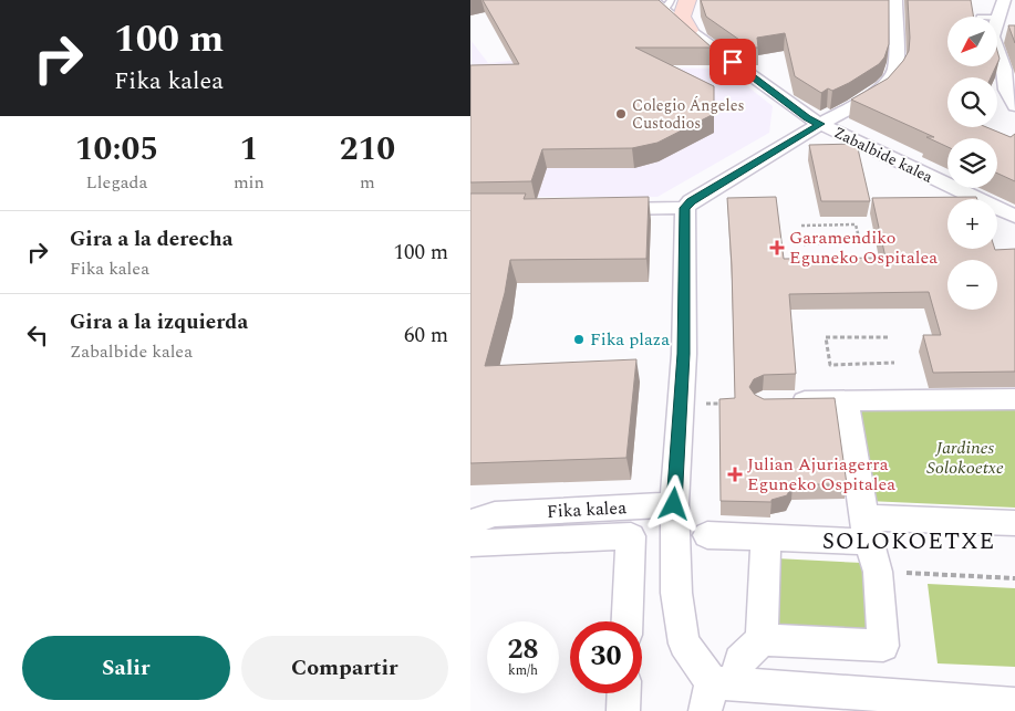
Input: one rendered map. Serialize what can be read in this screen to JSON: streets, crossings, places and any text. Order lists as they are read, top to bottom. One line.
{"streets":{"street":["Zabalbide kalea","Fika kalea"]},"districts":["SOLOKOETXE"],"parks":["Jardines Solokoetxe"],"places":{"other":["Colegio Ángeles Custodios","Fika plaza"],"health":["Garamendiko Eguneko Ospitalea","Julian Ajuriagerra Eguneko Ospitalea"]},"north":"bottom left","page":{"turn":["100 m","Fika kalea"],"map_buttons":["+","−"],"eta":["10:05","Llegada","1","min","210","m"],"list":[{"name":"Gira a la derecha","note":"Fika kalea","value":"100 m"},{"name":"Gira a la izquierda","note":"Zabalbide kalea","value":"60 m"}],"speed":"28 km/h","limit":"30","buttons":["Salir","Compartir"]}}
